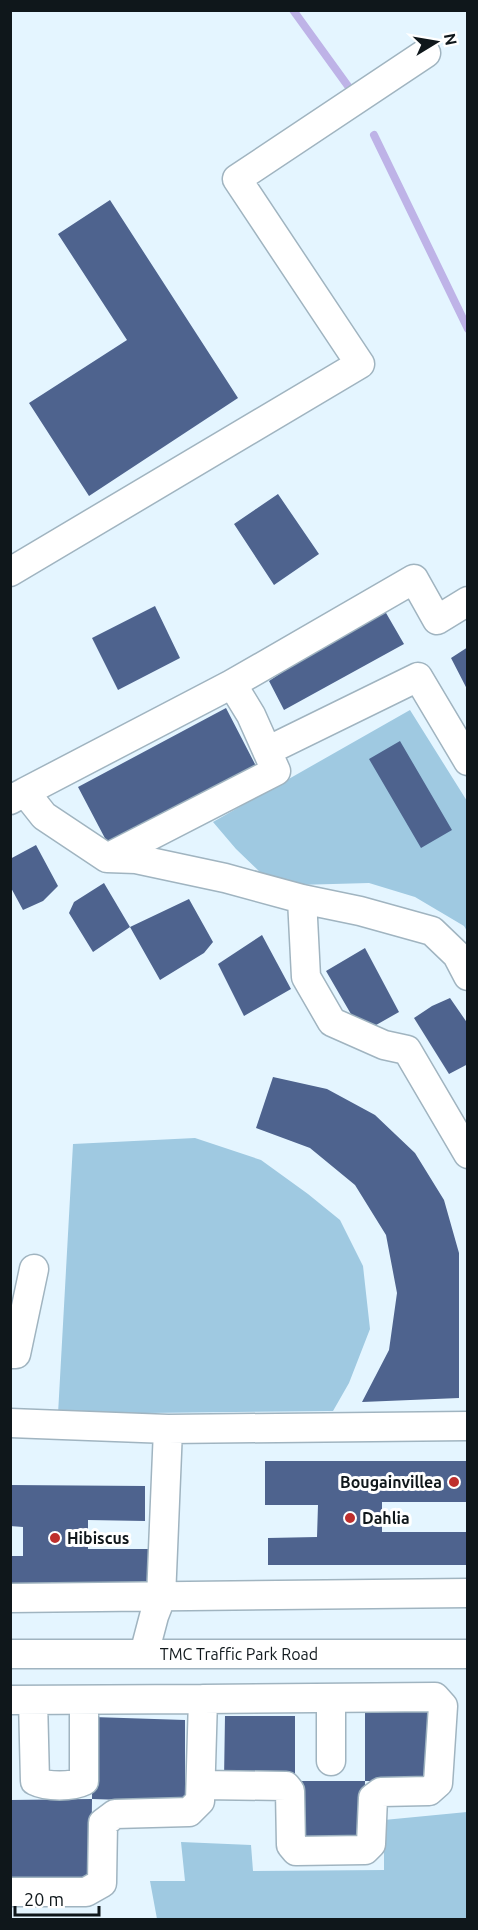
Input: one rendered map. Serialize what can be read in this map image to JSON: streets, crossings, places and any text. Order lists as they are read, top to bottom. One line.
{"streets":{"street":["TMC Traffic Park Road"]},"places":["Bougainvillea","Dahlia","Hibiscus"],"scale_bar":"20 m","north":"right"}
